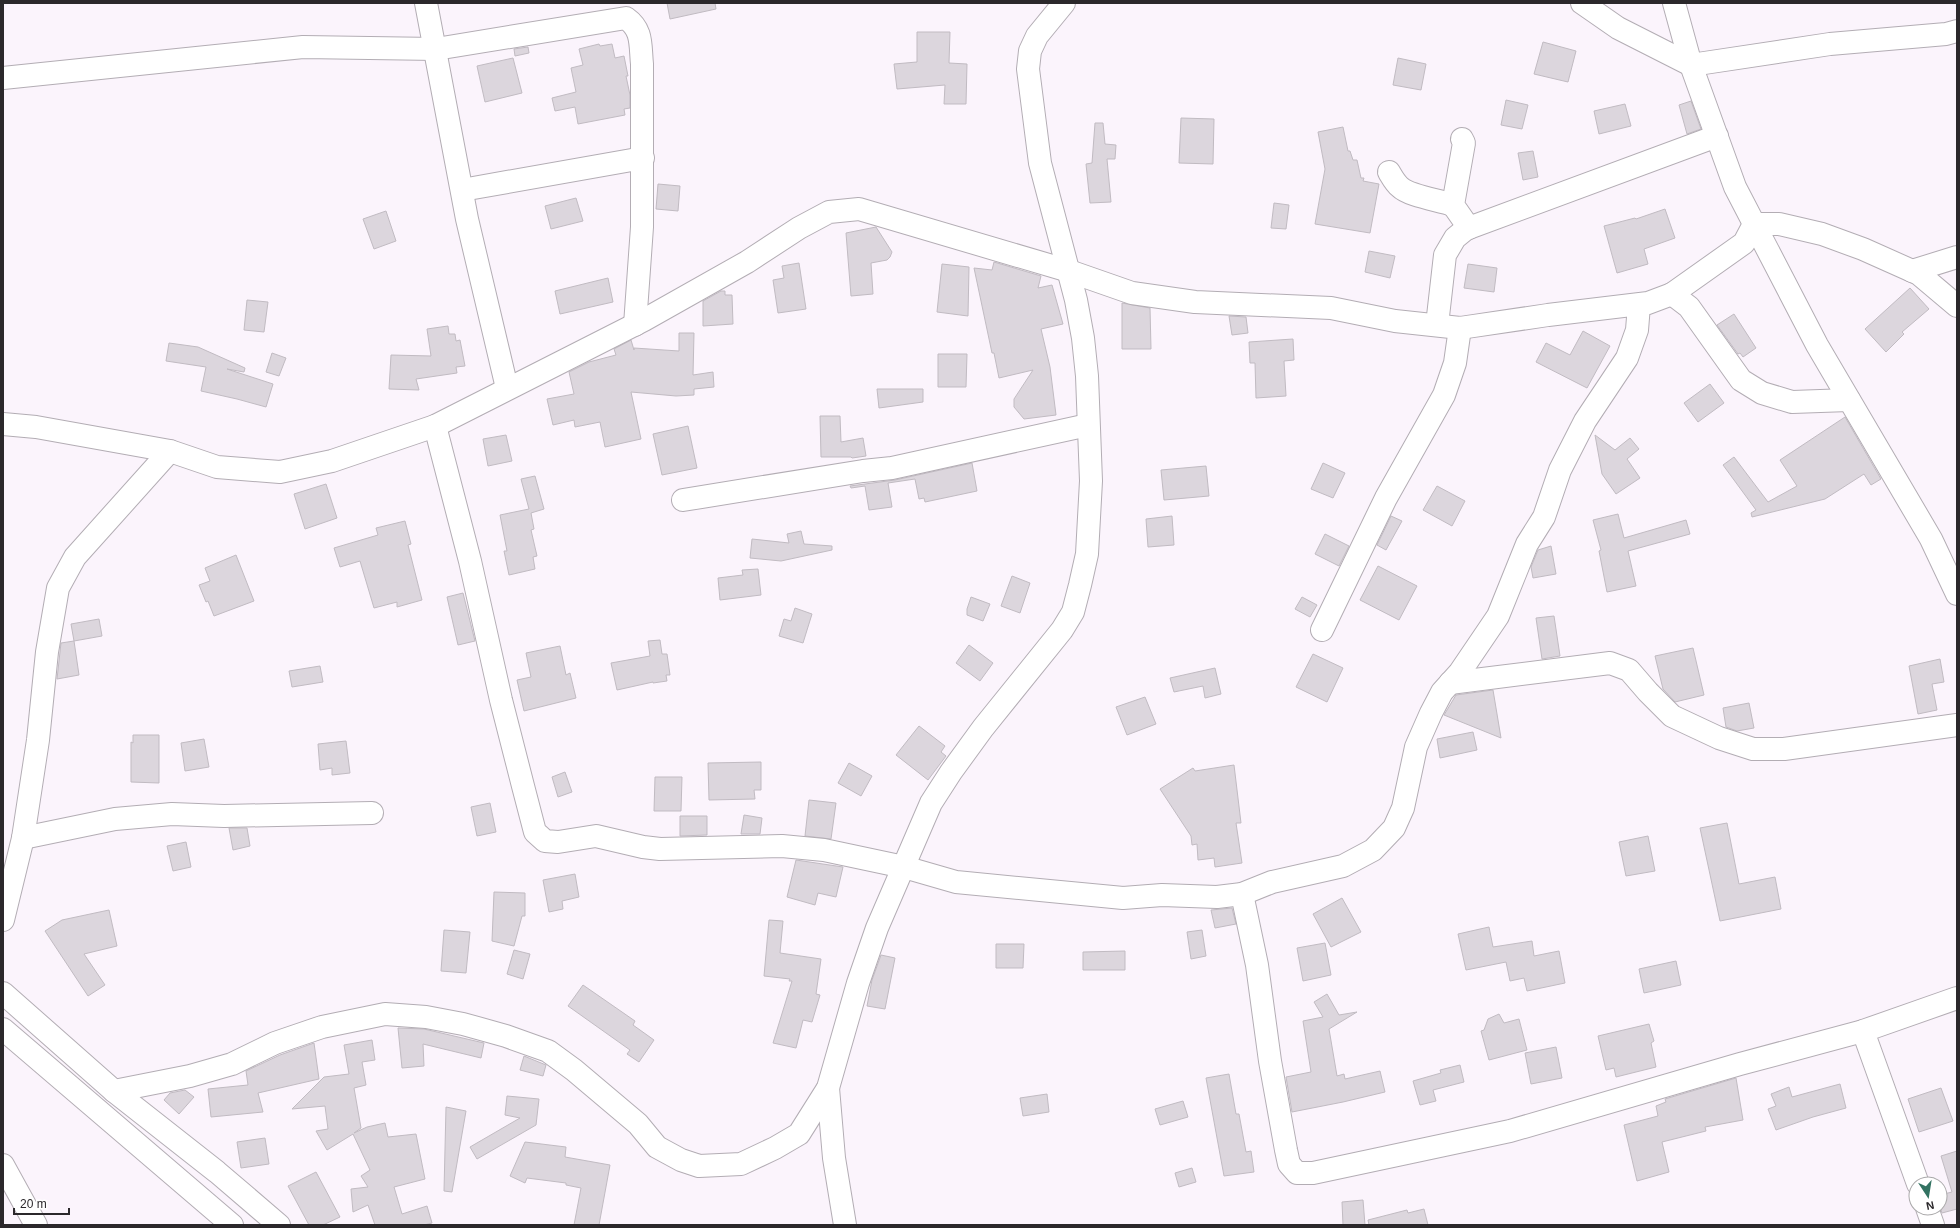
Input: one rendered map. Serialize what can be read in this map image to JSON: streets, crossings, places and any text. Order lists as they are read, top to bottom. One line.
{"scale_bar":"20 m","north":"bottom"}
